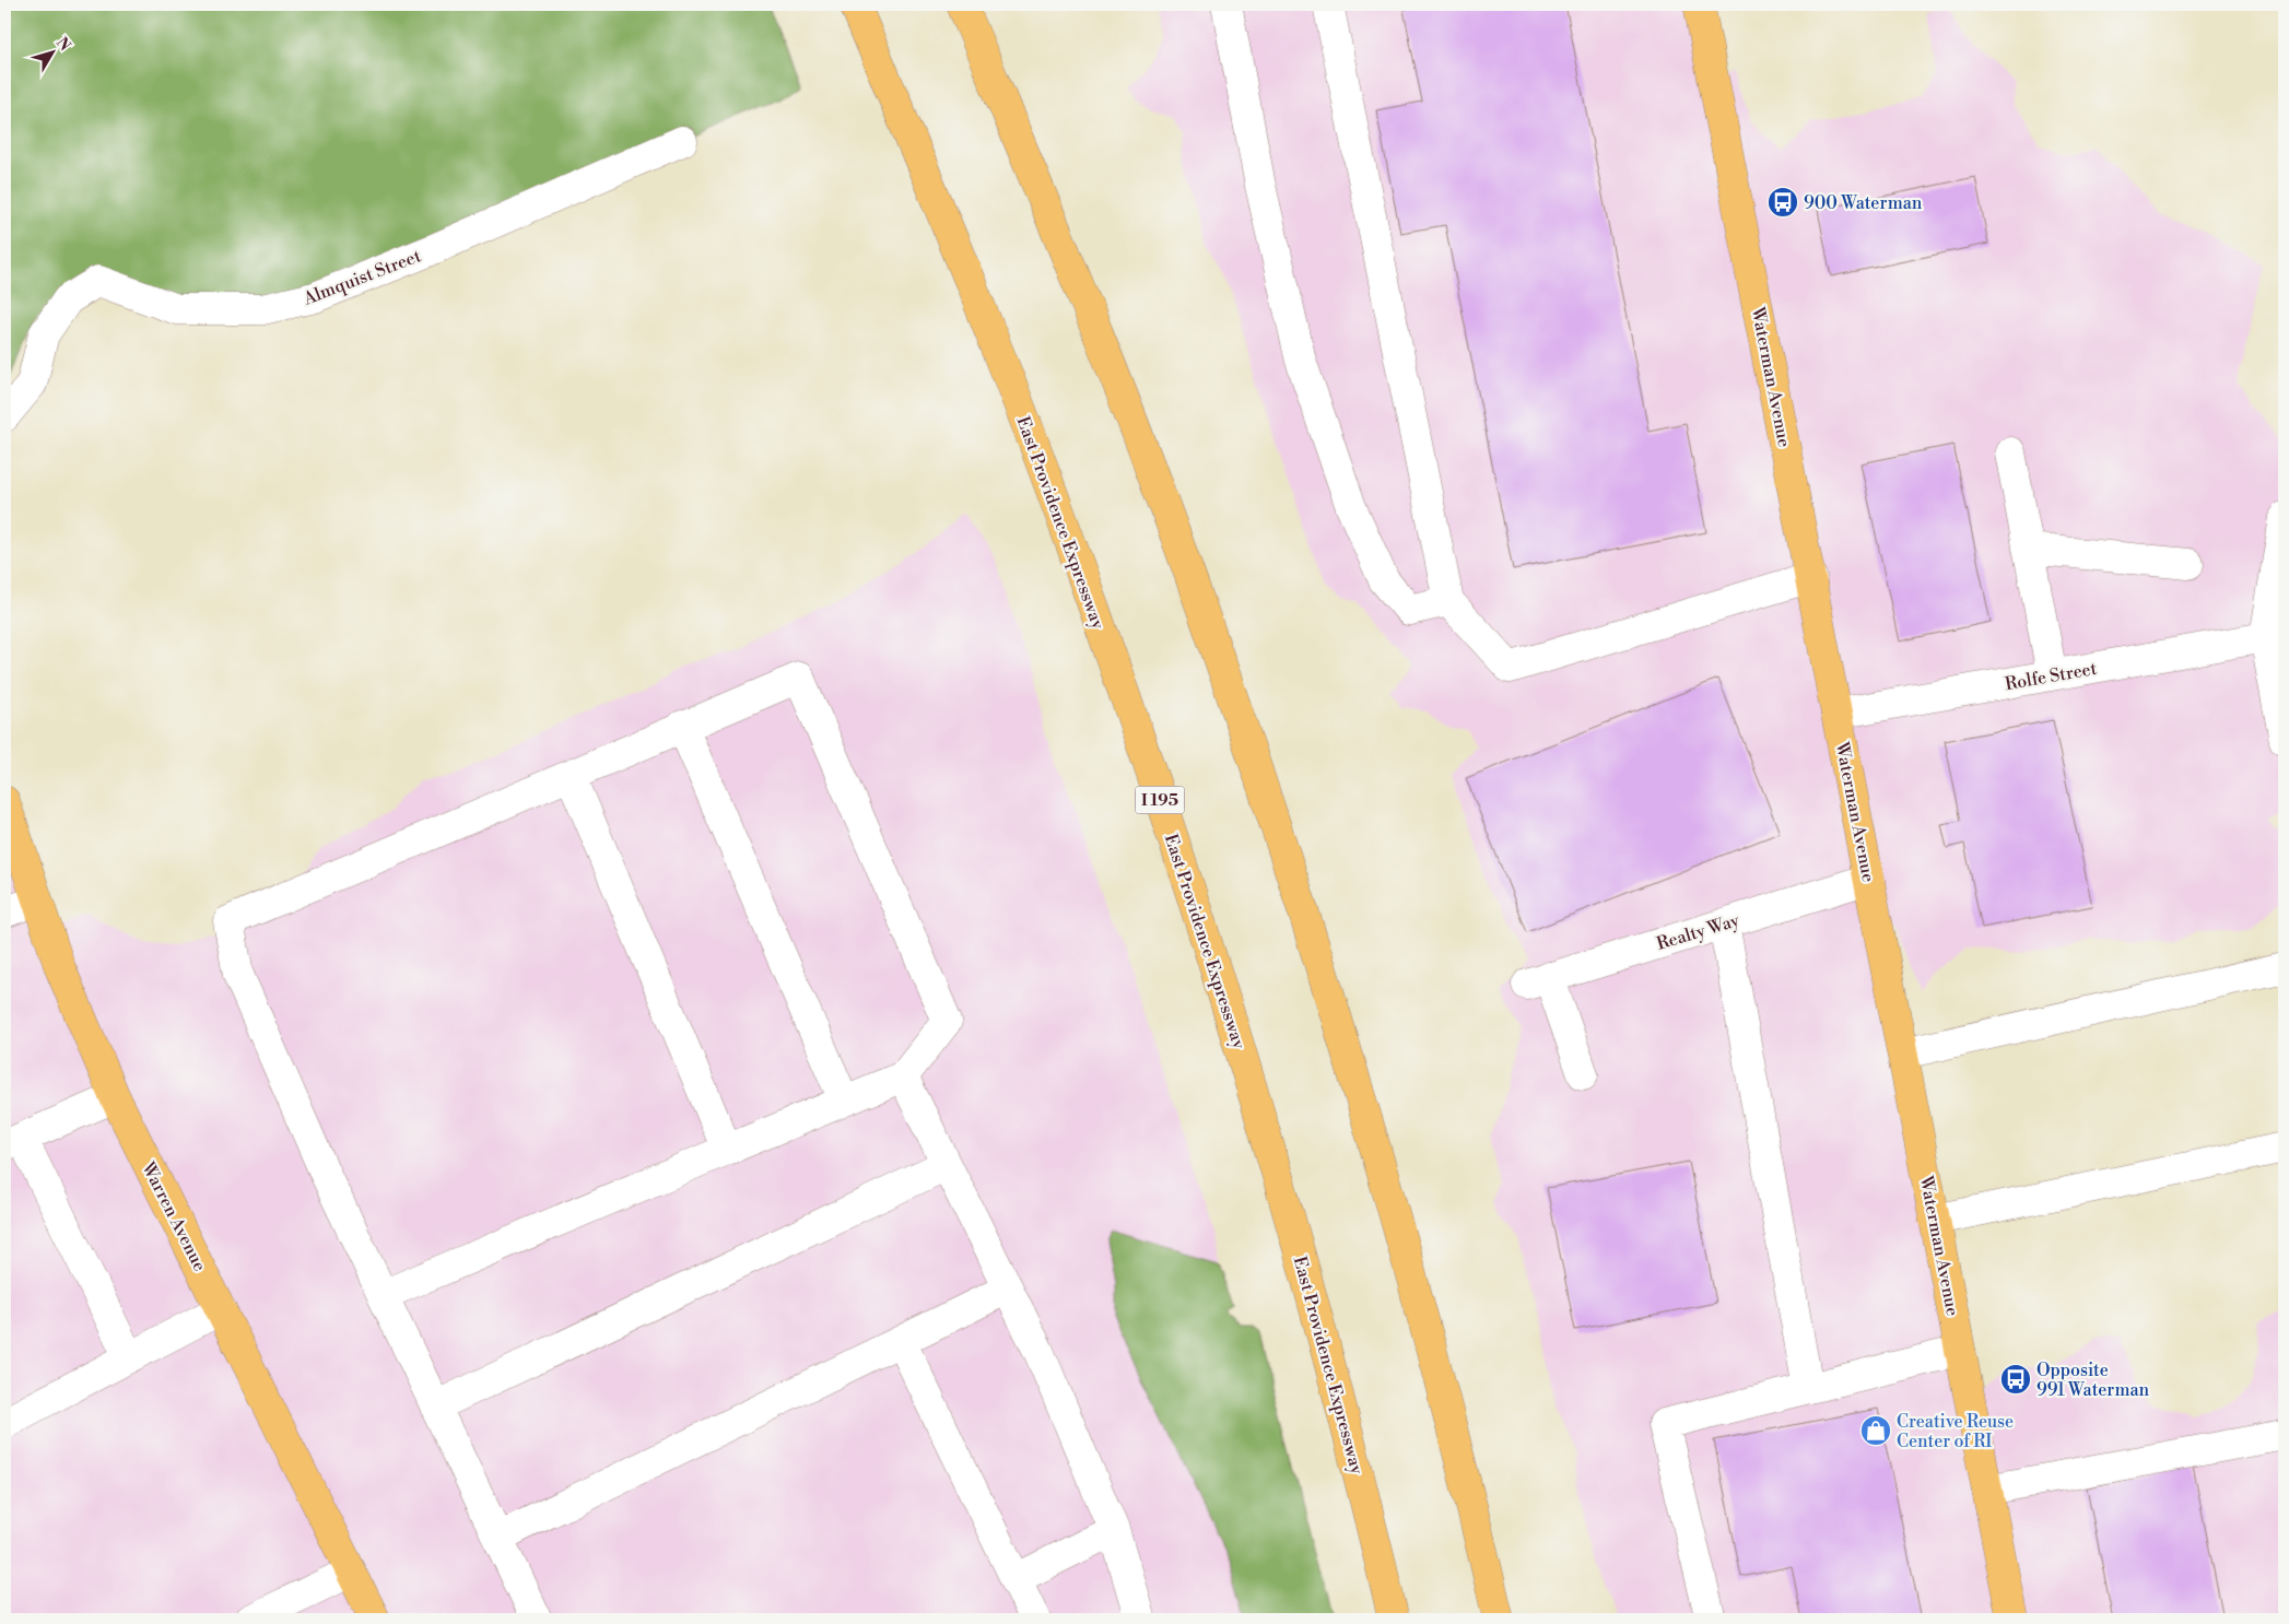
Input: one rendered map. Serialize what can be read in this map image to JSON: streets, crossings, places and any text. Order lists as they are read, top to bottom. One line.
{"streets":{"main road":["Waterman Avenue","East Providence Expressway","I 195","Warren Avenue"],"street":["Almquist Street","Rolfe Street","Realty Way"]},"crossings":[["Waterman Avenue","Rolfe Street"],["Waterman Avenue","Realty Way"]],"places":{"bus stop":["900 Waterman","Opposite 991 Waterman"],"shop":["Creative Reuse Center of RI"]},"north":"top right"}
